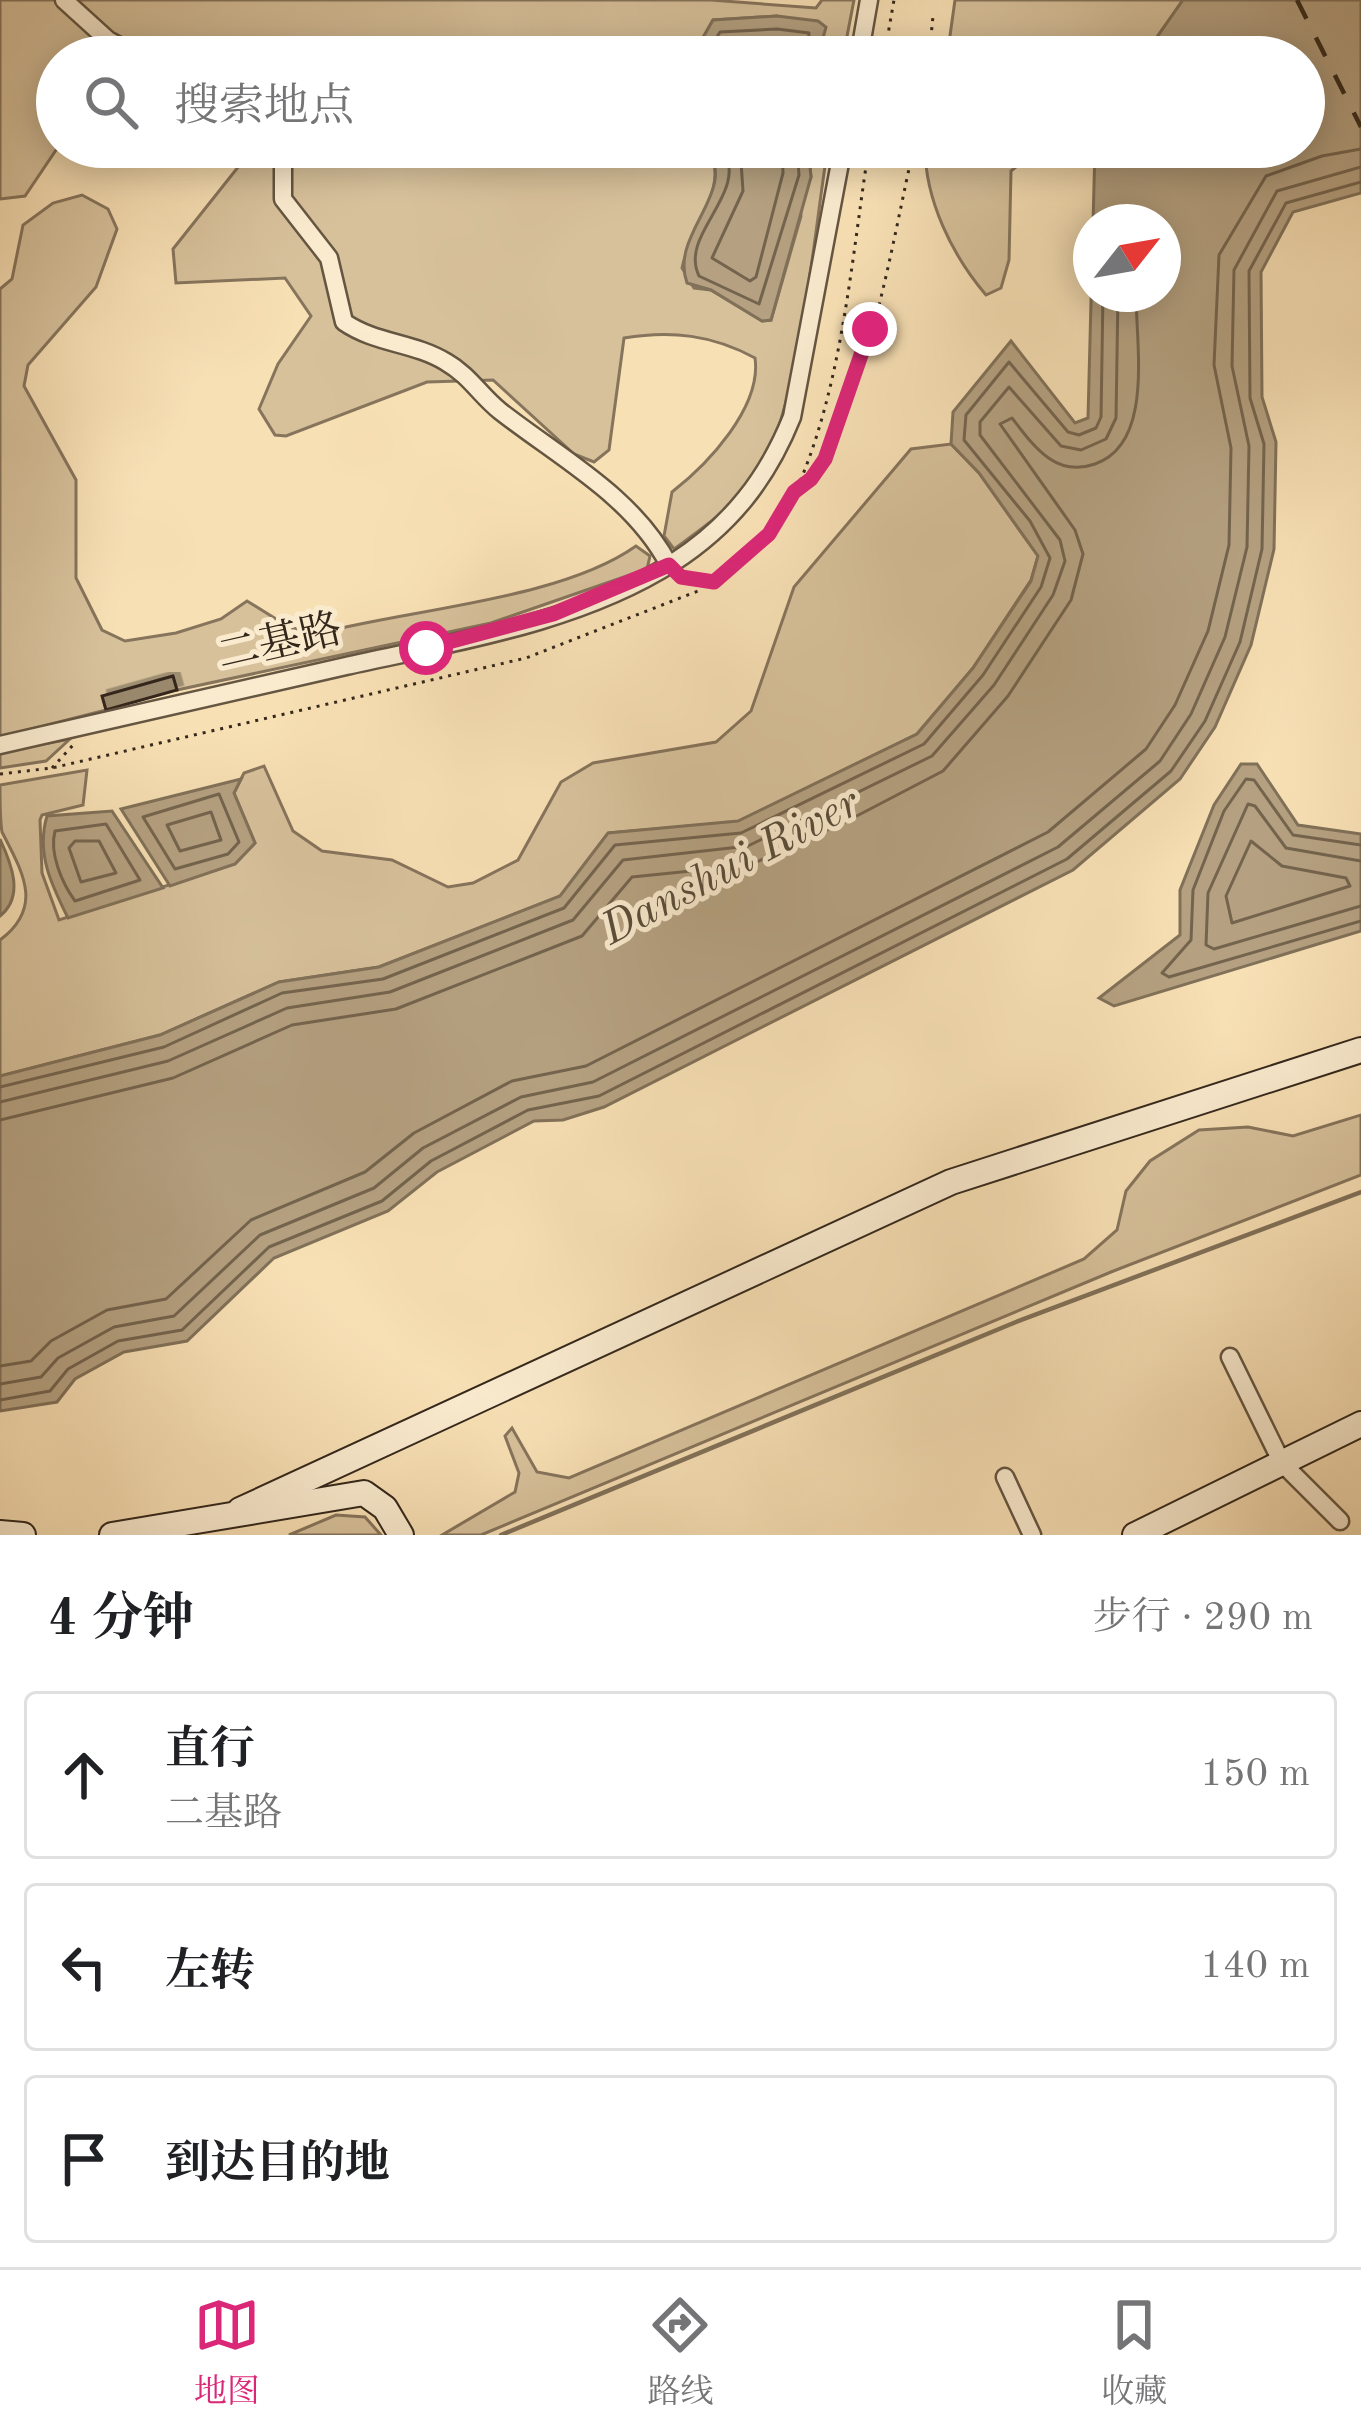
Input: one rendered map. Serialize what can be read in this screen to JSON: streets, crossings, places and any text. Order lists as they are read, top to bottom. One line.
{"streets":{"street":["二基路"]},"water":["Danshui River"],"north":"top right","page":{"search":"搜索地点","heading":["4 分钟","步行 · 290 m"],"list":[["直行","二基路","150 m"],["左转","140 m"],"到达目的地"],"nav":["地图","路线","收藏"]}}
